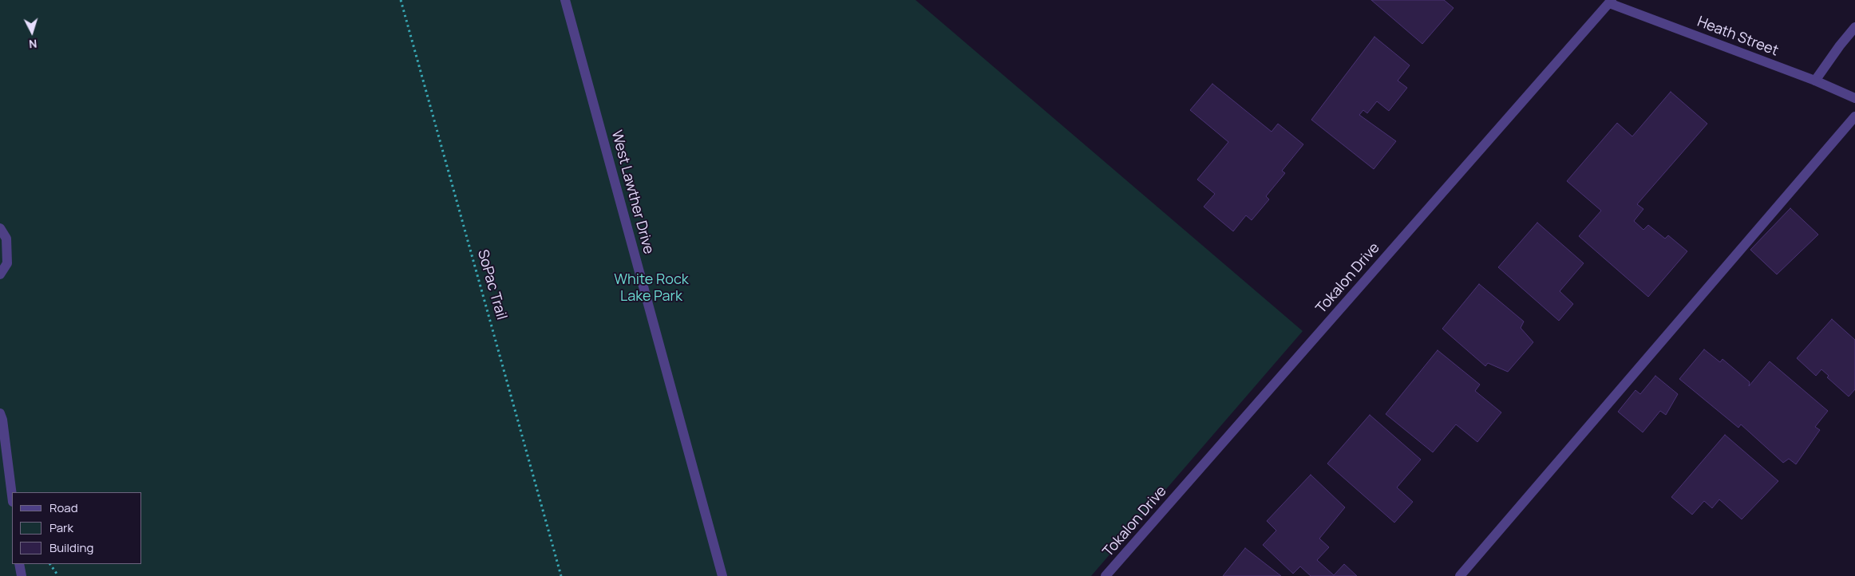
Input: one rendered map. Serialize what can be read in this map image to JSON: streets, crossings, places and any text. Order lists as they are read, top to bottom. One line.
{"streets":{"street":["Heath Street","West Lawther Drive","Tokalon Drive"],"path":["SoPac Trail"]},"crossings":[["Heath Street","Tokalon Drive"]],"parks":["White Rock Lake Park"],"legend":["Road","Park","Building"],"north":"bottom"}
